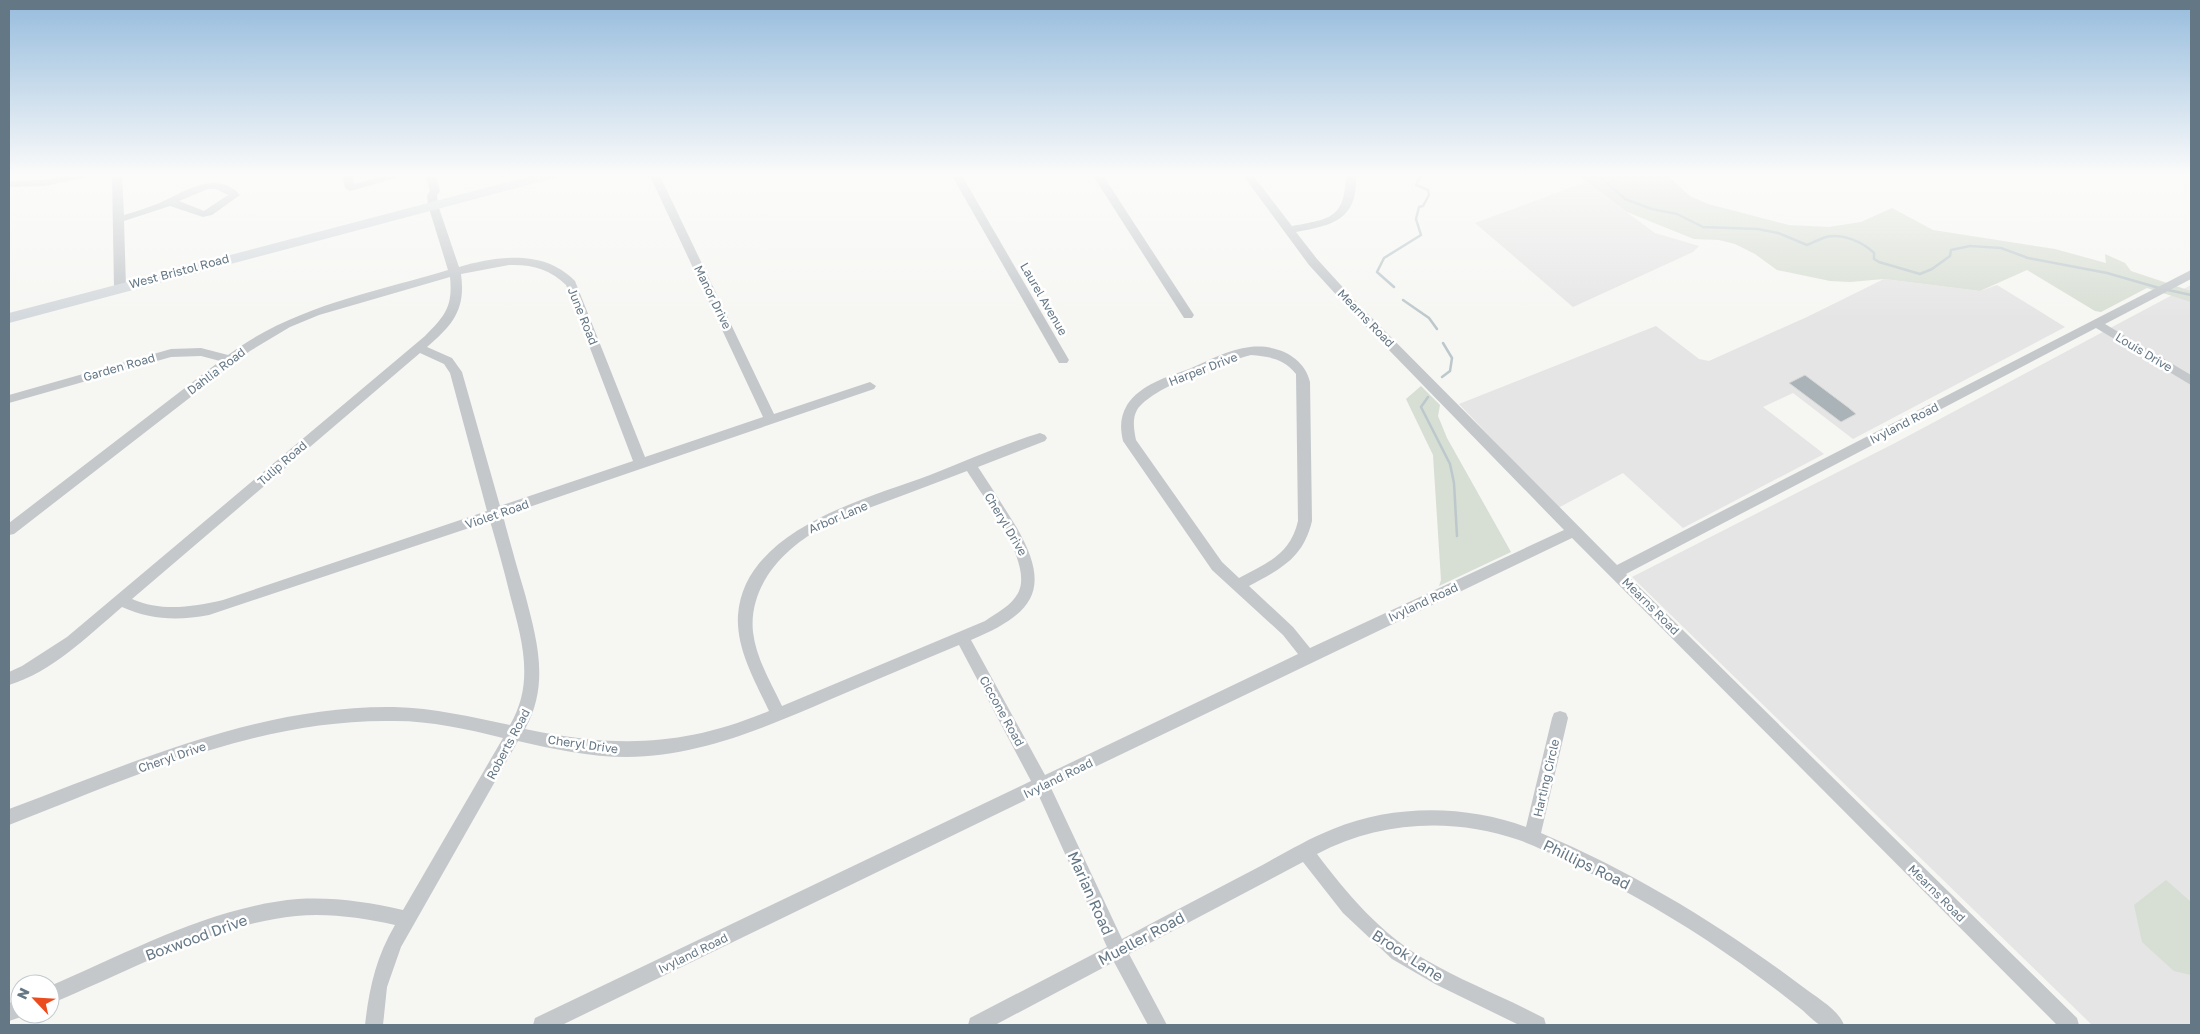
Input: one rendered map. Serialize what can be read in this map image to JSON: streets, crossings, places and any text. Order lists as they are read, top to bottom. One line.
{"streets":{"main road":["West Bristol Road"],"street":["Manor Drive","Laurel Avenue","June Road","Mearns Road","Louis Drive","Garden Road","Harper Drive","Dahlia Road","Ivyland Road","Tulip Road","Violet Road","Arbor Lane","Cheryl Drive","Ciccone Road","Roberts Road","Harting Circle","Phillips Road","Marian Road","Boxwood Drive","Mueller Road","Brook Lane"]},"crossings":[["Manor Drive","Violet Road"],["June Road","Dahlia Road"],["June Road","Tulip Road"],["June Road","Violet Road"],["Mearns Road","Ivyland Road"],["Louis Drive","Ivyland Road"],["Garden Road","Dahlia Road"],["Harper Drive","Ivyland Road"],["Dahlia Road","Tulip Road"],["Ivyland Road","Ciccone Road"],["Ivyland Road","Marian Road"],["Tulip Road","Violet Road"],["Tulip Road","Roberts Road"],["Violet Road","Roberts Road"],["Arbor Lane","Cheryl Drive"],["Cheryl Drive","Ciccone Road"],["Cheryl Drive","Roberts Road"],["Ciccone Road","Marian Road"],["Roberts Road","Boxwood Drive"],["Harting Circle","Phillips Road"],["Phillips Road","Mueller Road"],["Phillips Road","Brook Lane"],["Marian Road","Mueller Road"],["Mueller Road","Brook Lane"]],"north":"top left"}
